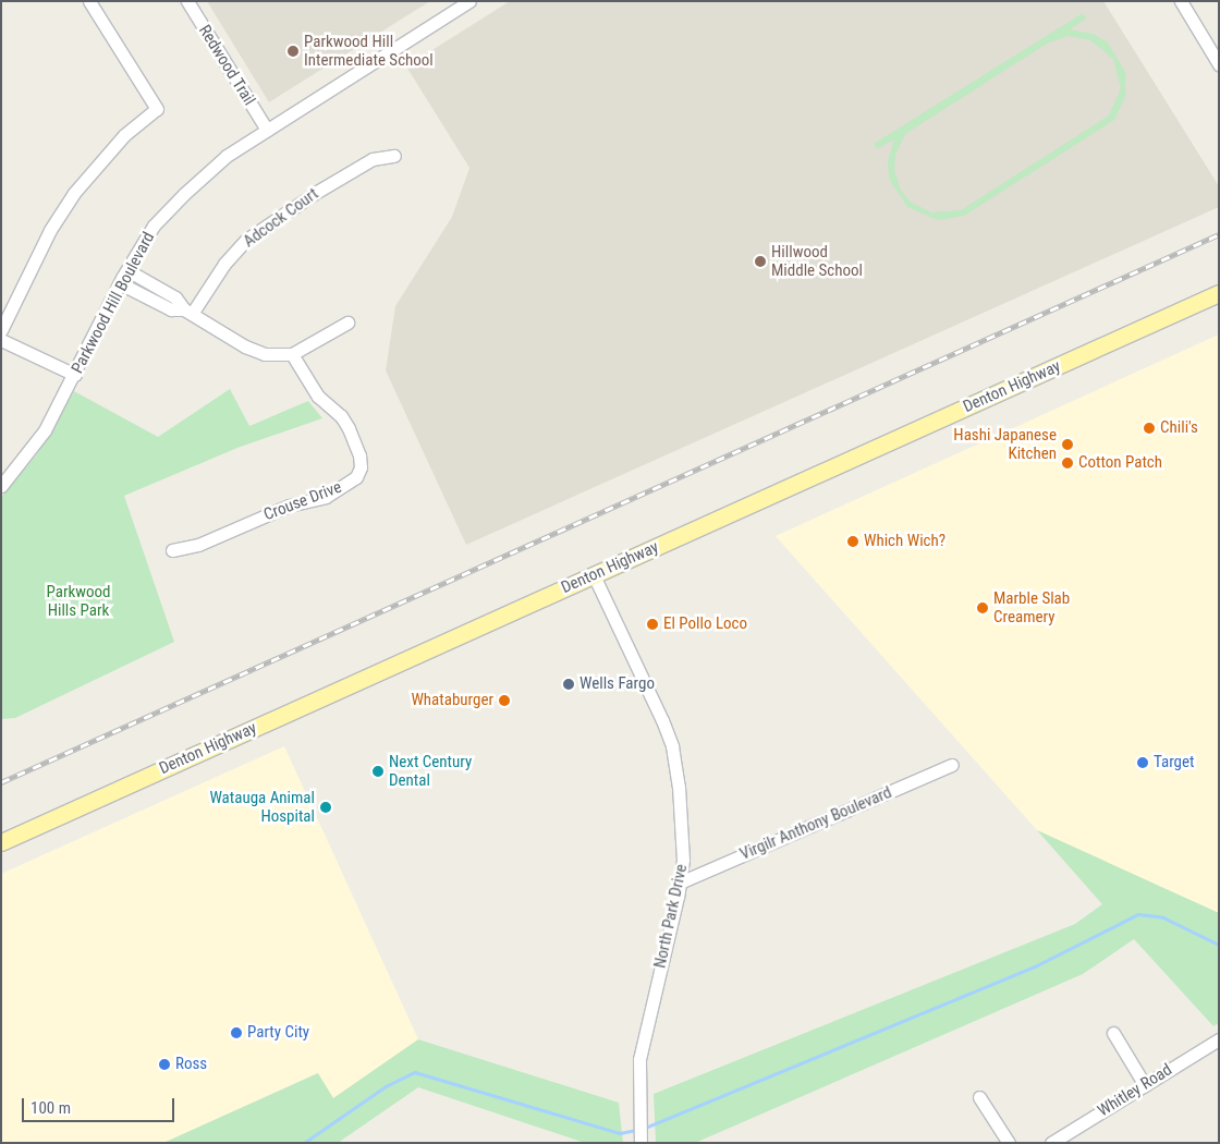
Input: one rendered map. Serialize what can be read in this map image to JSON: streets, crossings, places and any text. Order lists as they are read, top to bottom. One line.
{"streets":{"main road":["Denton Highway"],"street":["Redwood Trail","Adcock Court","Parkwood Hill Boulevard","Crouse Drive","Virgilr Anthony Boulevard","North Park Drive","Whitley Road"]},"crossings":[["Redwood Trail","Parkwood Hill Boulevard"],["Denton Highway","North Park Drive"],["Virgilr Anthony Boulevard","North Park Drive"]],"parks":["Parkwood Hills Park"],"places":["Parkwood Hill Intermediate School","Hillwood Middle School","Chili's","Hashi Japanese Kitchen","Cotton Patch","Which Wich?","Marble Slab Creamery","El Pollo Loco","Wells Fargo","Whataburger","Target","Next Century Dental","Watauga Animal Hospital","Party City","Ross"],"scale_bar":"100 m"}
